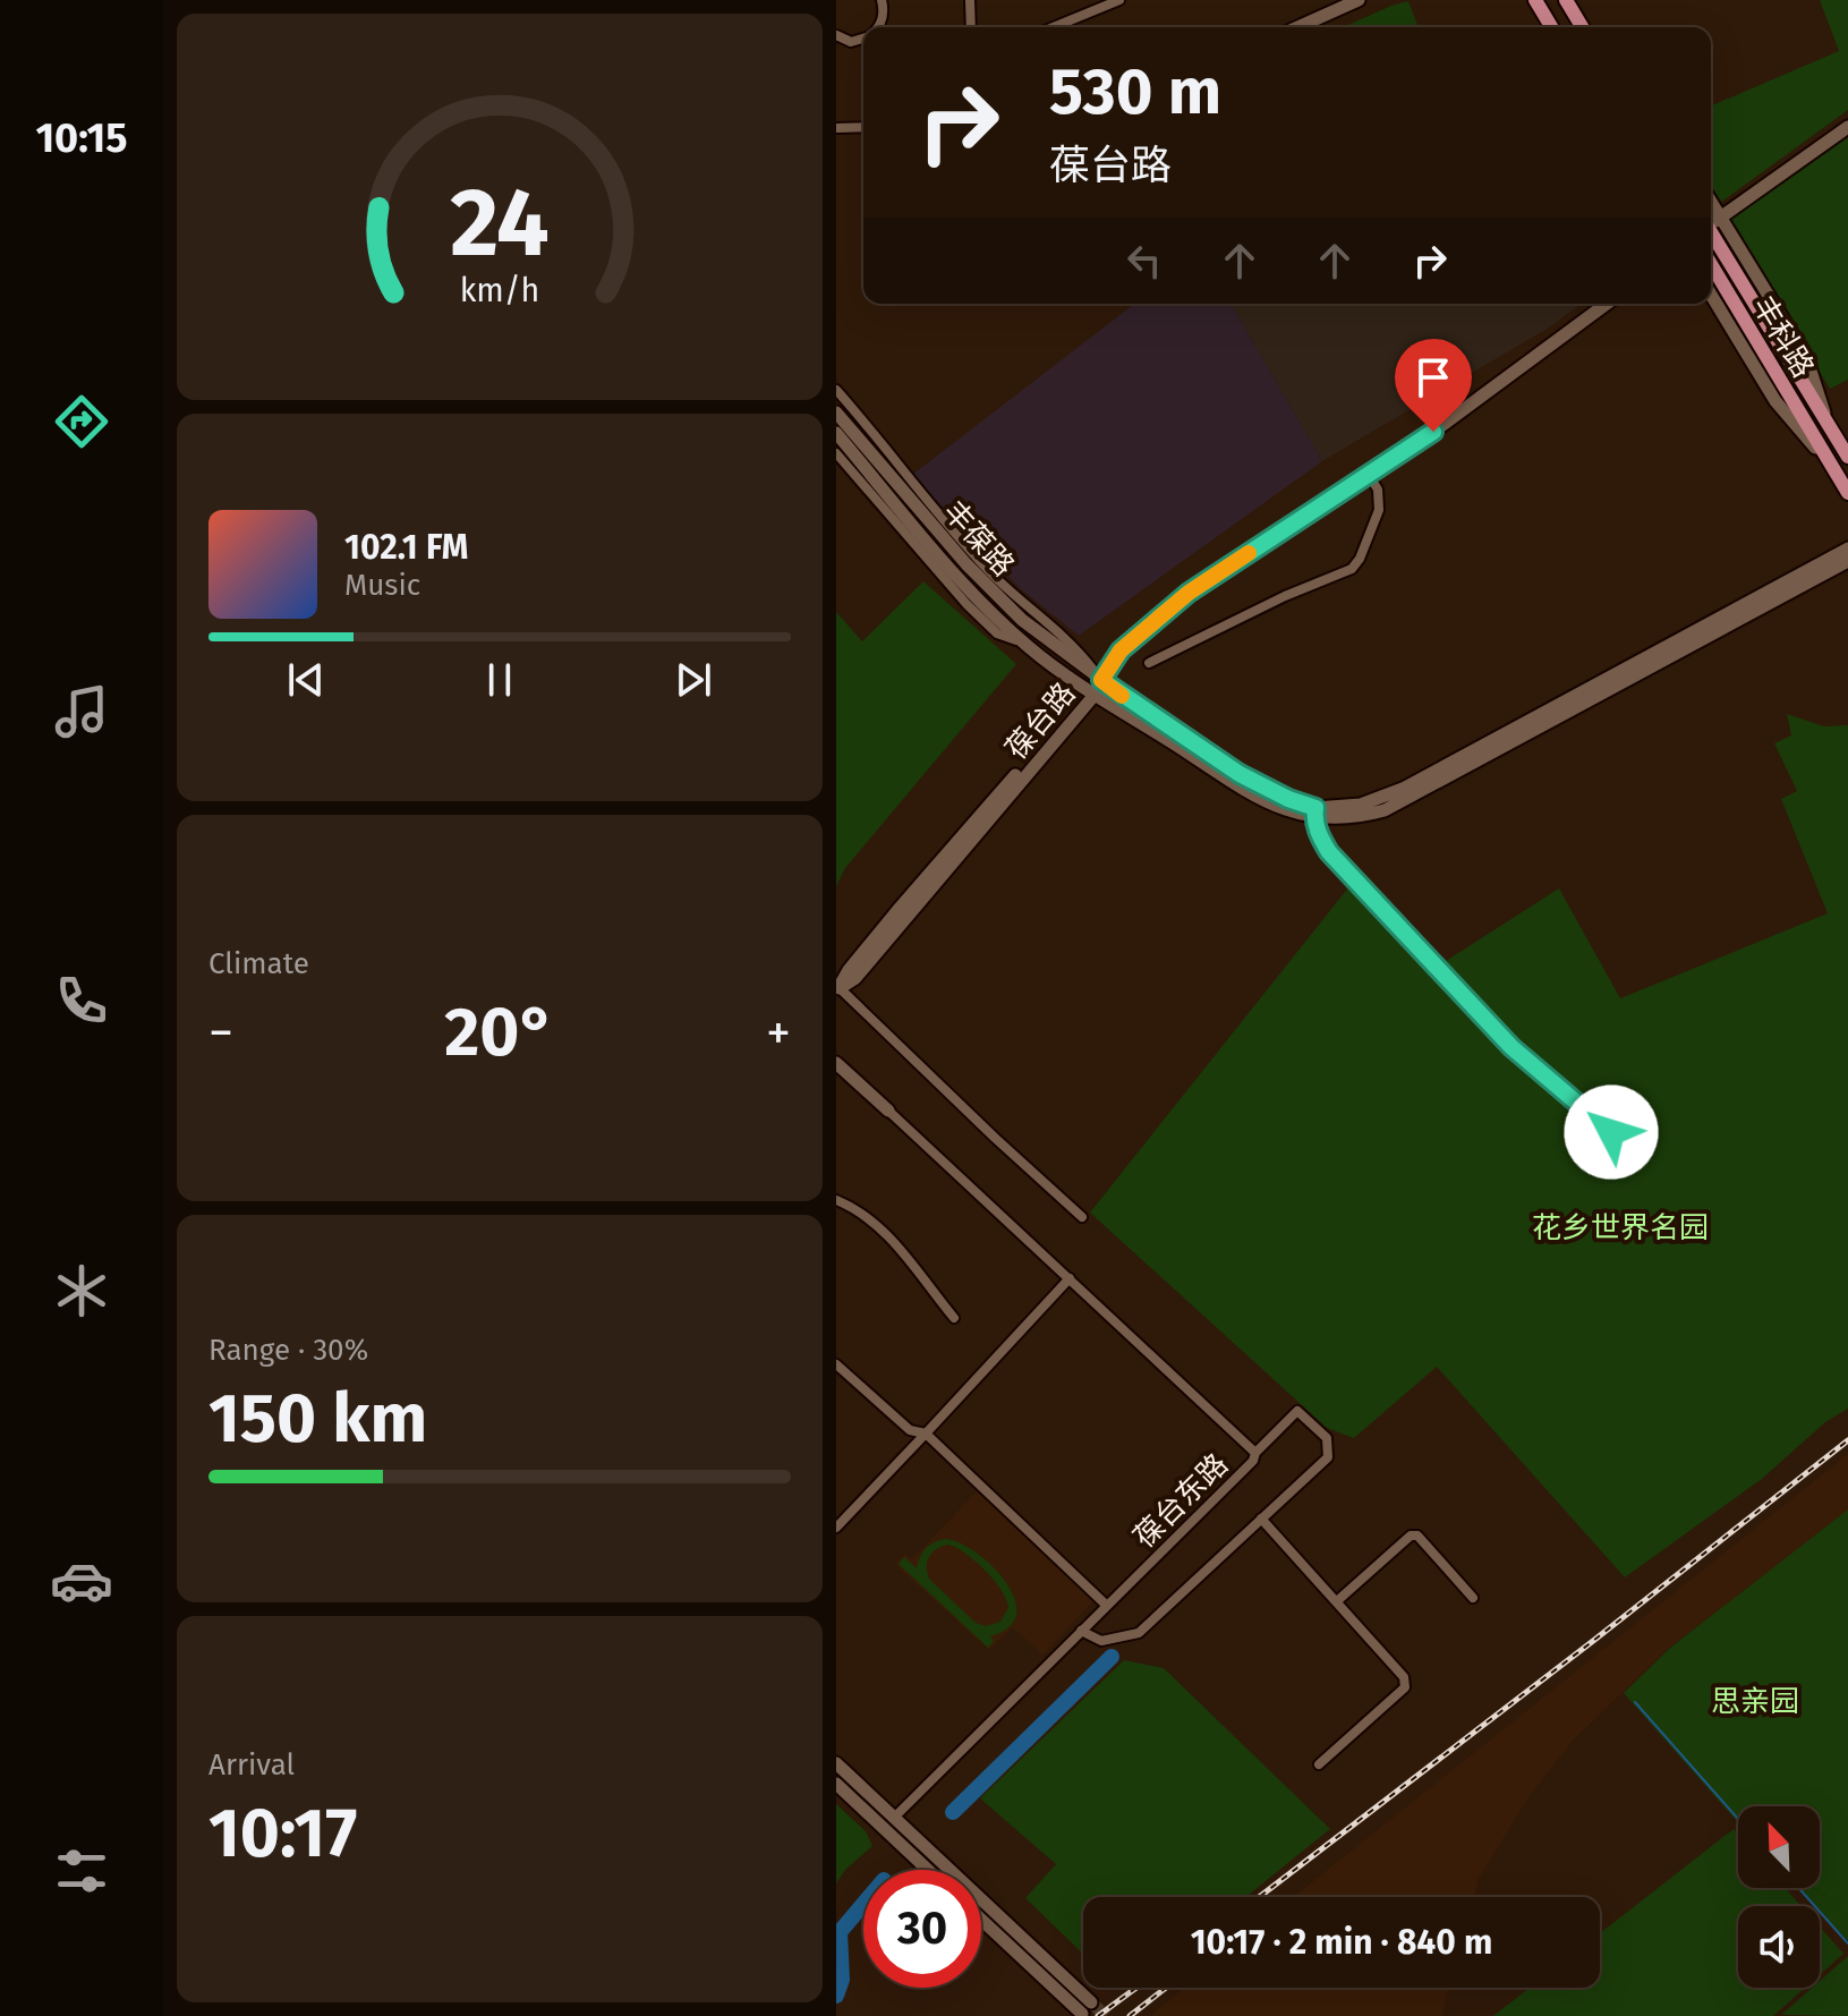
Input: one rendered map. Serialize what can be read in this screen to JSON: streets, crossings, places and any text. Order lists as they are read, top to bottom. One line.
{"streets":{"main road":["丰科路"],"street":["丰葆路","葆台路","葆台东路"]},"crossings":[["丰葆路","葆台路"]],"parks":["花乡世界名园","思亲园"],"north":"top left","page":{"tabs":"10:15","turn":["530 m","葆台路"],"song":["102.1 FM","Music"],"tile":["Climate",["Range · 30%","150 km"],["Arrival","10:17"]],"heat":["−","20°","+"],"limit":"30","trip":"10:17 · 2 min · 840 m","gauge":["24","km/h"]}}
